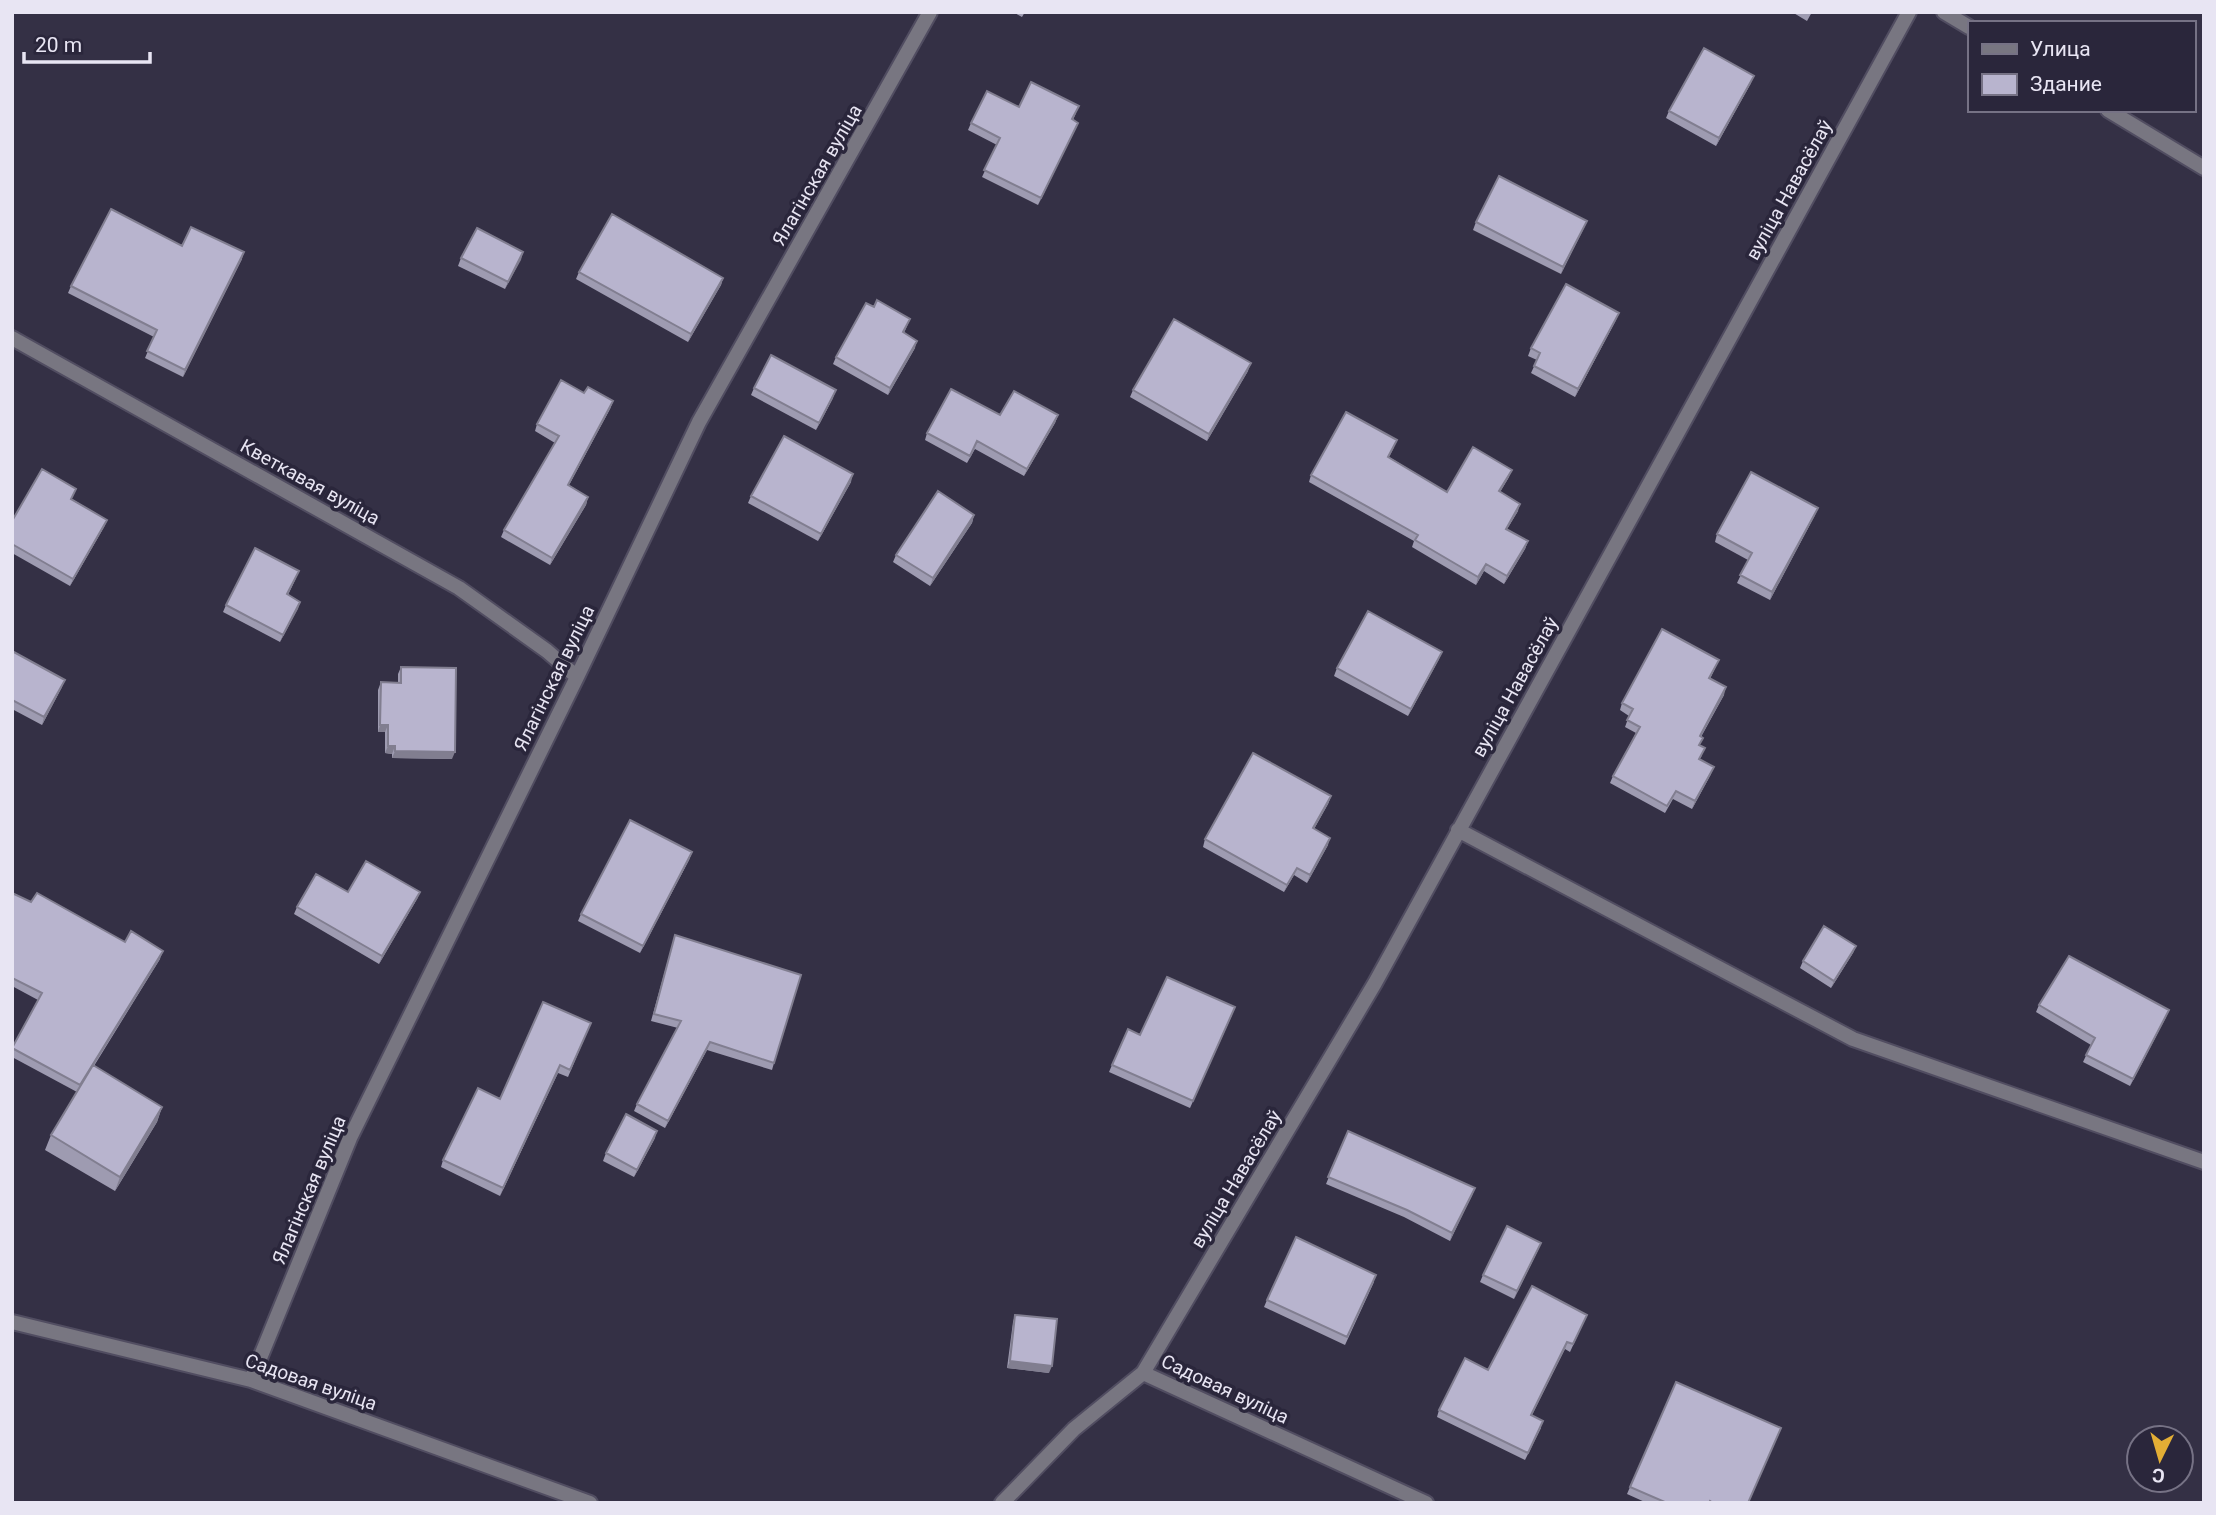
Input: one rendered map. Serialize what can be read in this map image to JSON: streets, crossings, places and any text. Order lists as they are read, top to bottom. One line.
{"streets":{"street":["Ялагінская вуліца","вуліца Навасёлаў","Кветкавая вуліца","Садовая вуліца"]},"crossings":[["Ялагінская вуліца","Кветкавая вуліца"],["Ялагінская вуліца","Садовая вуліца"],["вуліца Навасёлаў","Садовая вуліца"]],"legend":["Улица","Здание"],"scale_bar":"20 m","north":"bottom"}
